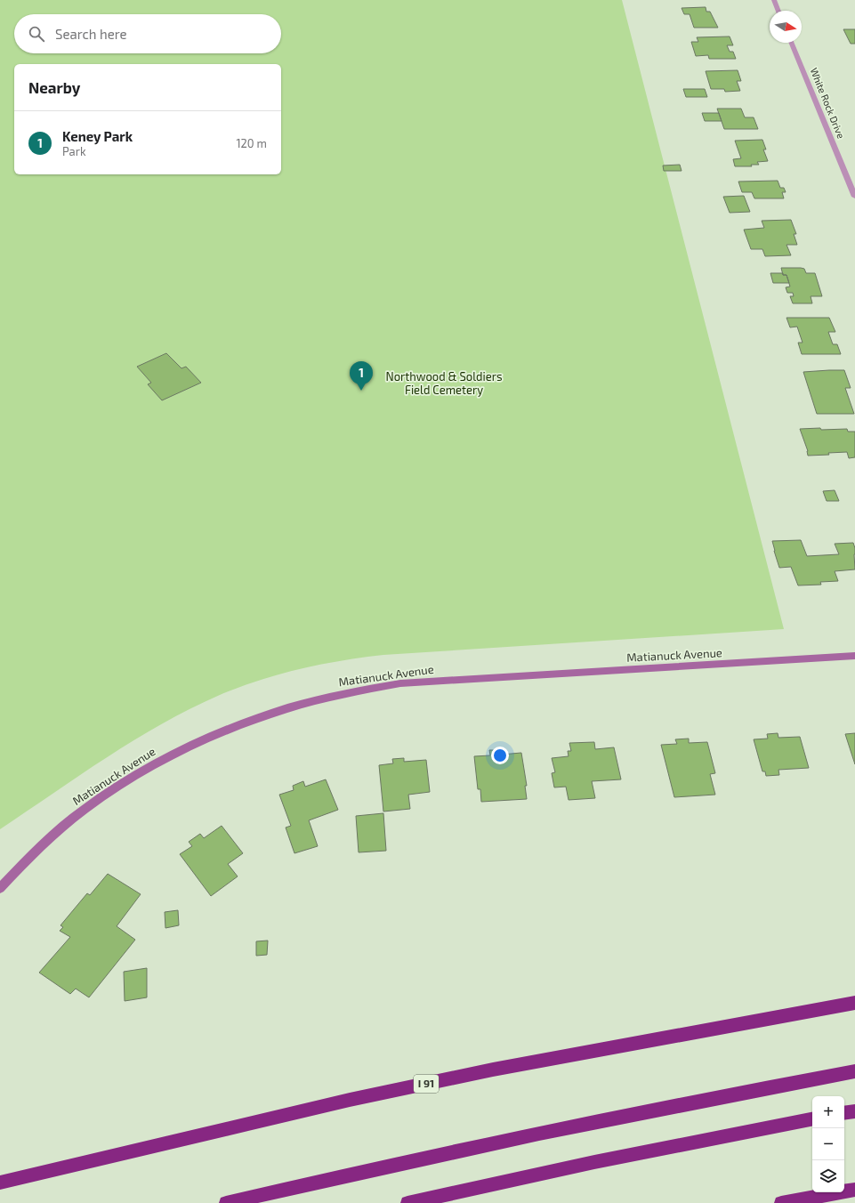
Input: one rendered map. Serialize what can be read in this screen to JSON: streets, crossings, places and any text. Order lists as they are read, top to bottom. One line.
{"streets":{"highway":["I 91"],"street":["White Rock Drive","Matianuck Avenue"]},"parks":["Northwood & Soldiers Field Cemetery"],"north":"right","page":{"search":"Search here","heading":"Nearby","list":[{"mark":"1","name":"Keney Park","note":"Park","value":"120 m"}],"pins":"1","map_buttons":["+","−"]}}
